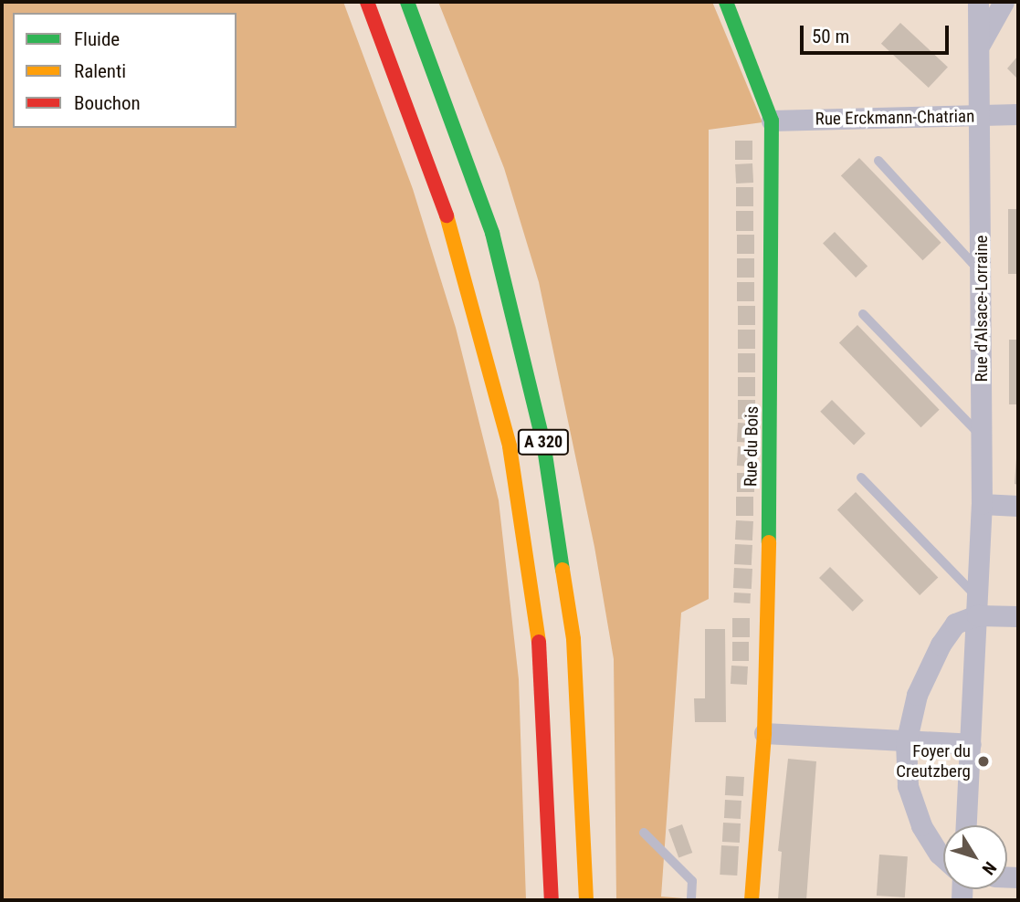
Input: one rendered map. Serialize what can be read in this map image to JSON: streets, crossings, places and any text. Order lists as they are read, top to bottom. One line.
{"streets":{"main road":["A 320","Rue du Bois"],"street":["Rue Erckmann-Chatrian","Rue d'Alsace-Lorraine"]},"crossings":[["Rue Erckmann-Chatrian","Rue d'Alsace-Lorraine"],["Rue Erckmann-Chatrian","Rue du Bois"]],"places":["Foyer du Creutzberg"],"legend":["Fluide","Ralenti","Bouchon"],"scale_bar":"50 m","north":"bottom right"}
